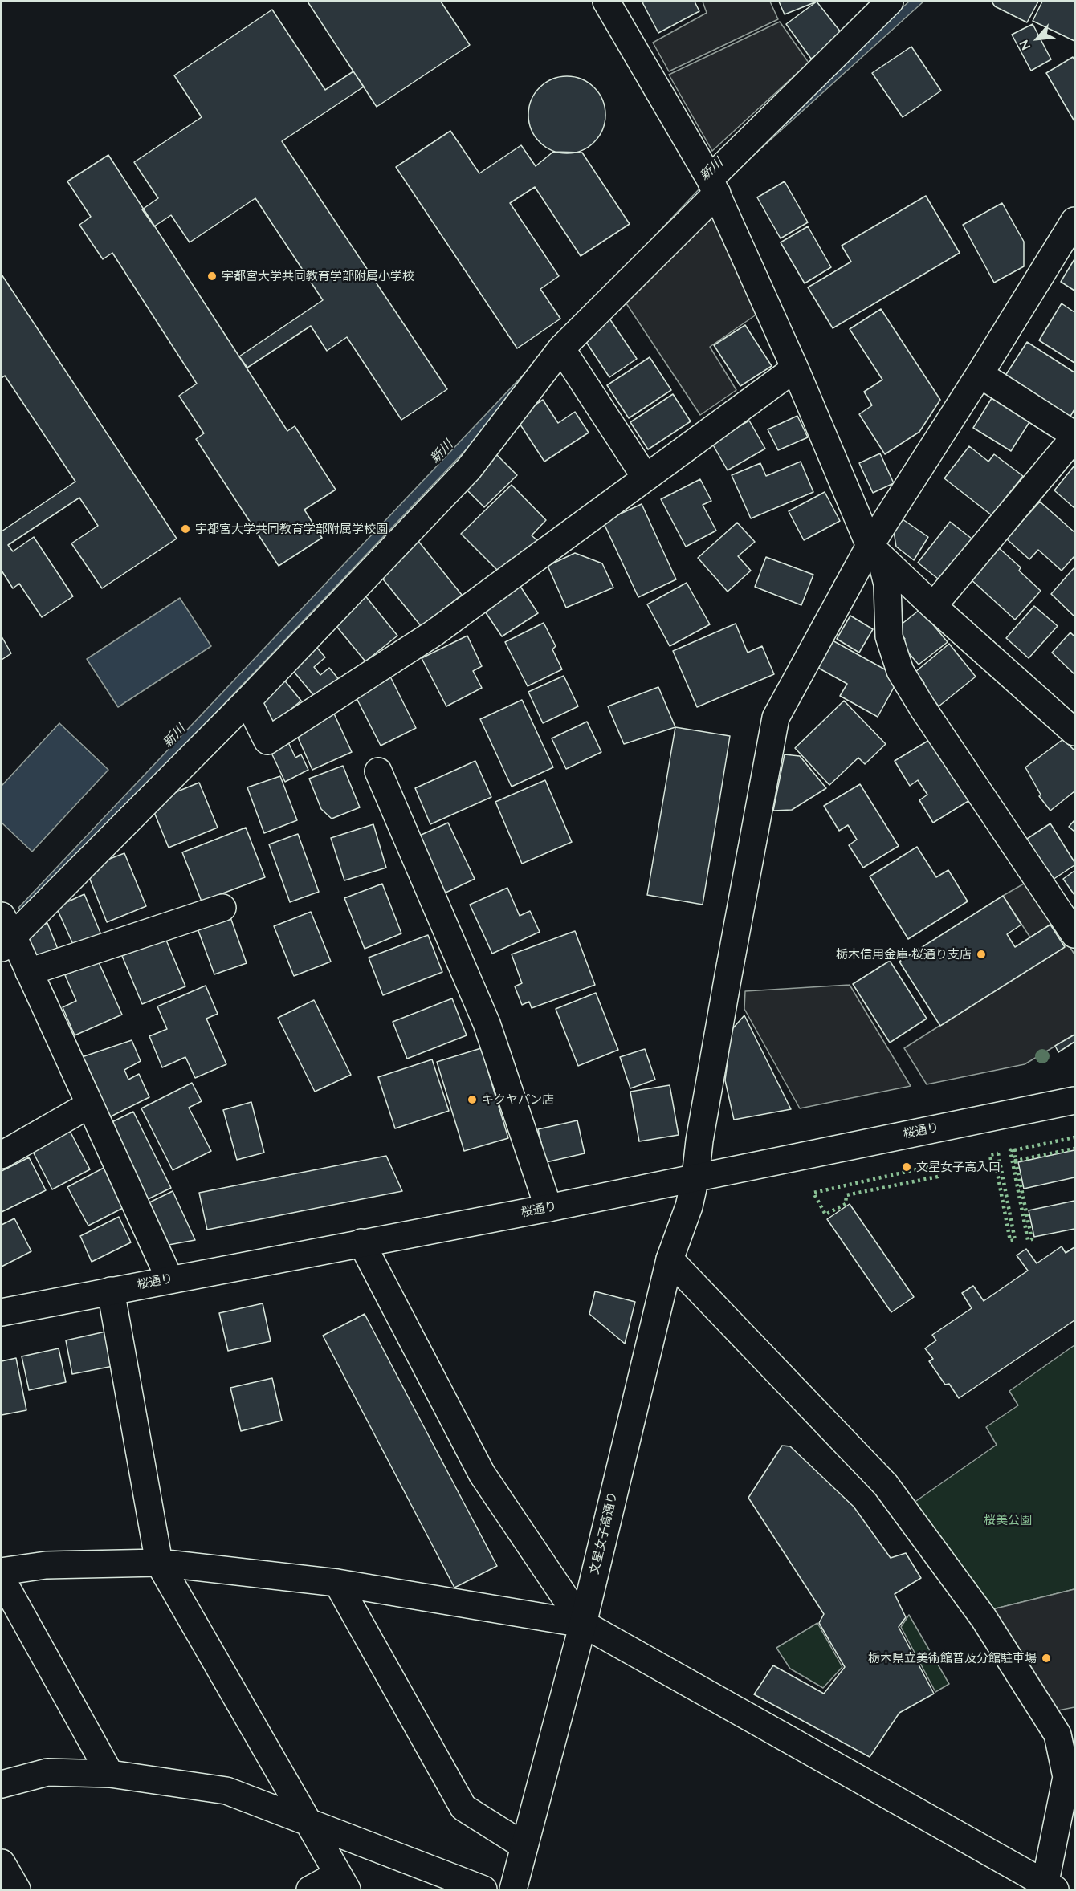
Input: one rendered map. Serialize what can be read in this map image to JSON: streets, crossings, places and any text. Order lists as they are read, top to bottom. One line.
{"streets":{"main road":["桜通り","文星女子高通り"]},"crossings":[["桜通り","文星女子高通り"]],"water":["新川"],"parks":["桜美公園"],"places":["宇都宮大学共同教育学部附属小学校","宇都宮大学共同教育学部附属学校園","栃木信用金庫 桜通り支店","キクヤパン店","文星女子高入口","栃木県立美術館普及分館駐車場"],"north":"bottom left"}
